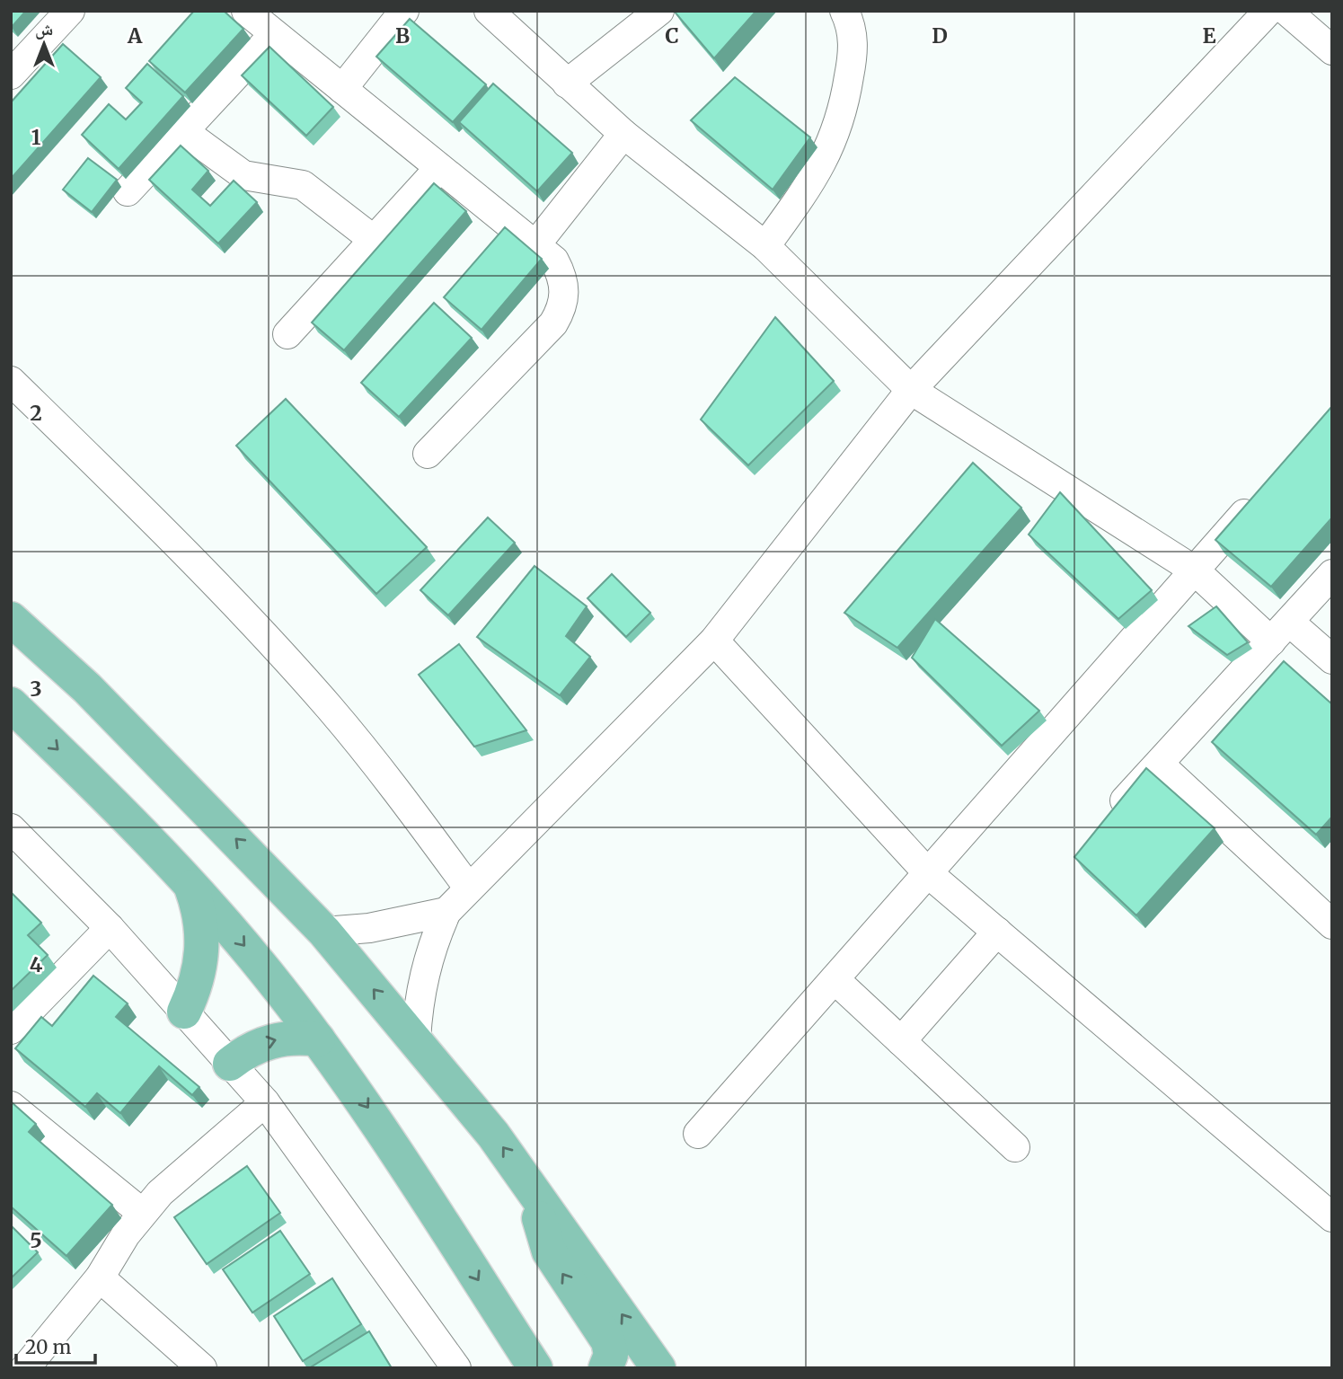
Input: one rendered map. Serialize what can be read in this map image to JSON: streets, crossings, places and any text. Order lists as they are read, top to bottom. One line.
{"scale_bar":"20 m","north":"top","grid":{"columns":["A","B","C","D","E"],"rows":["1","2","3","4","5"]}}
